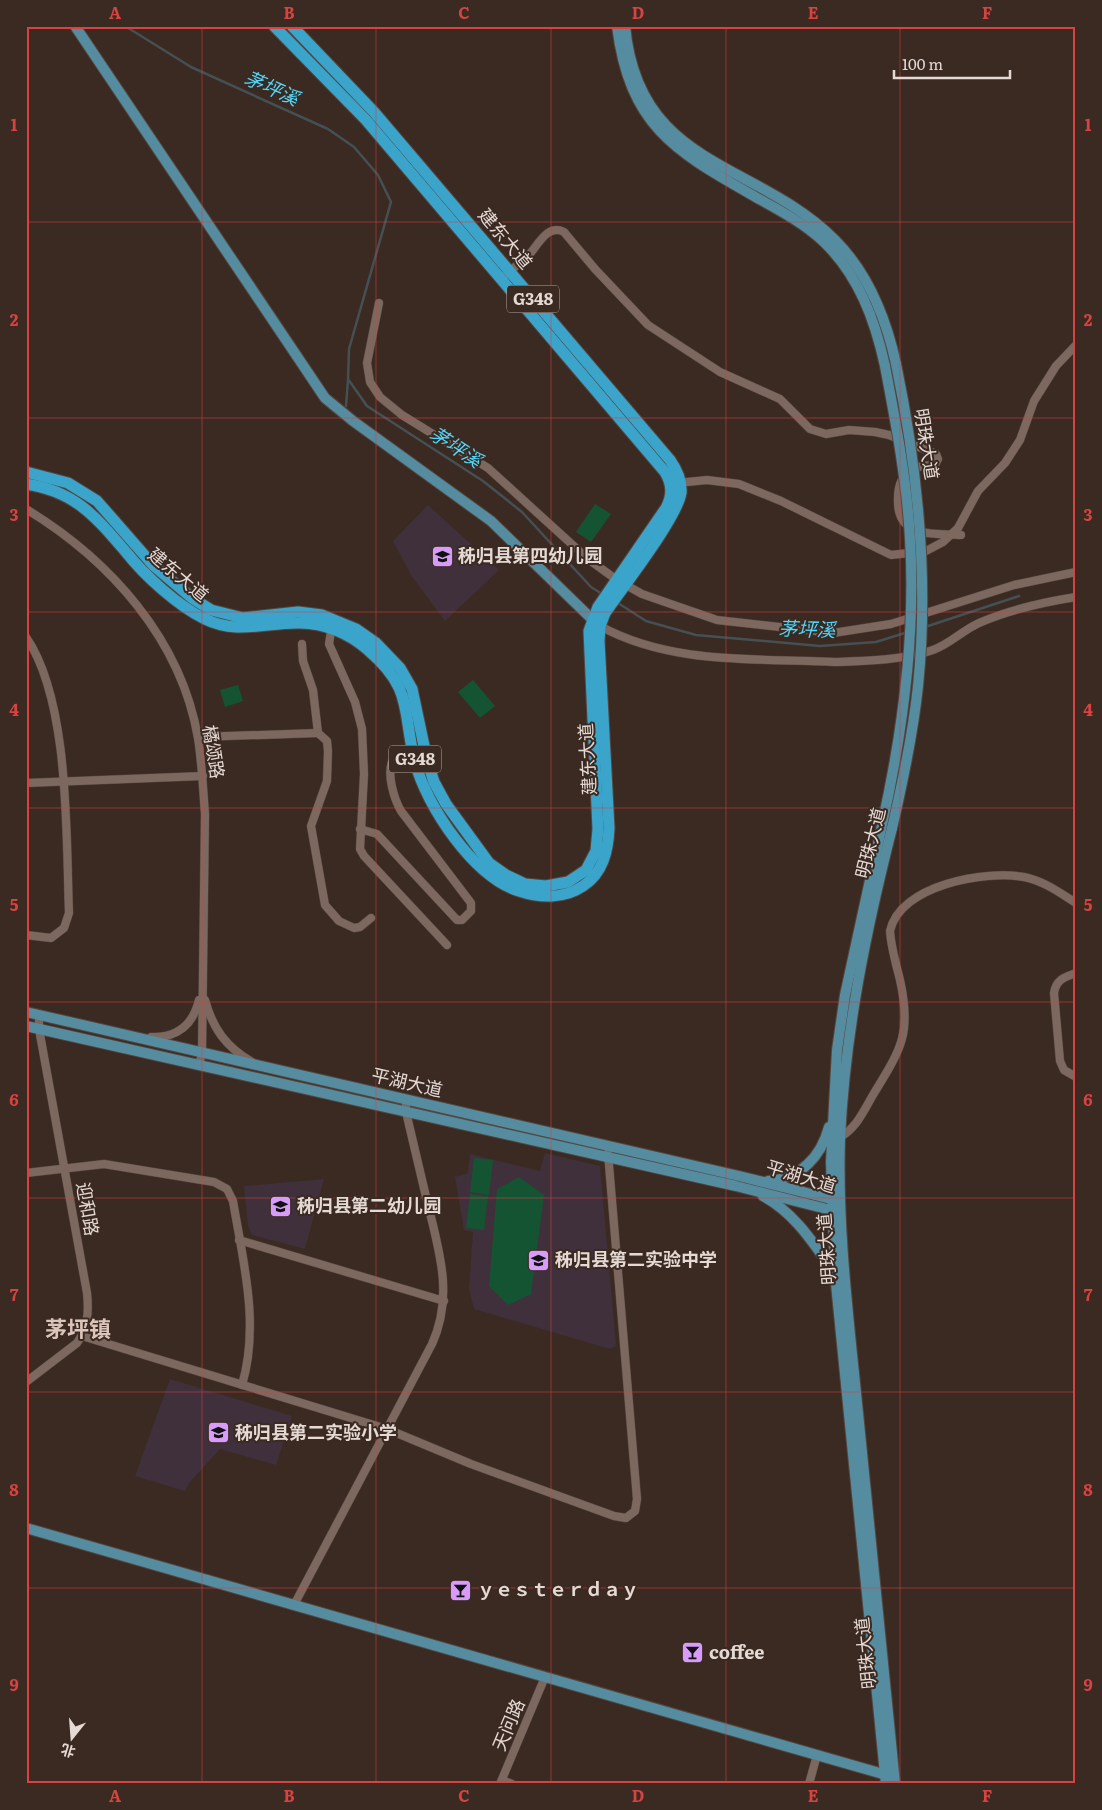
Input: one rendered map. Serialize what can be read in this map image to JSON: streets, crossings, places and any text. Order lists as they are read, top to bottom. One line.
{"streets":{"highway":["建东大道","G348"],"main road":["明珠大道","平湖大道"],"street":["橘颂路","迎和路","天问路"]},"crossings":[["明珠大道","平湖大道"],["橘颂路","平湖大道"],["平湖大道","迎和路"]],"districts":["茅坪镇"],"water":["茅坪溪"],"places":{"school or university":["秭归县第四幼儿园","秭归县第二幼儿园","秭归县第二实验中学","秭归县第二实验小学"],"bar":["ｙｅｓｔｅｒｄａｙ","coffee"]},"scale_bar":"100 m","north":"bottom","grid":{"columns":["A","B","C","D","E","F"],"rows":["1","2","3","4","5","6","7","8","9"]}}
